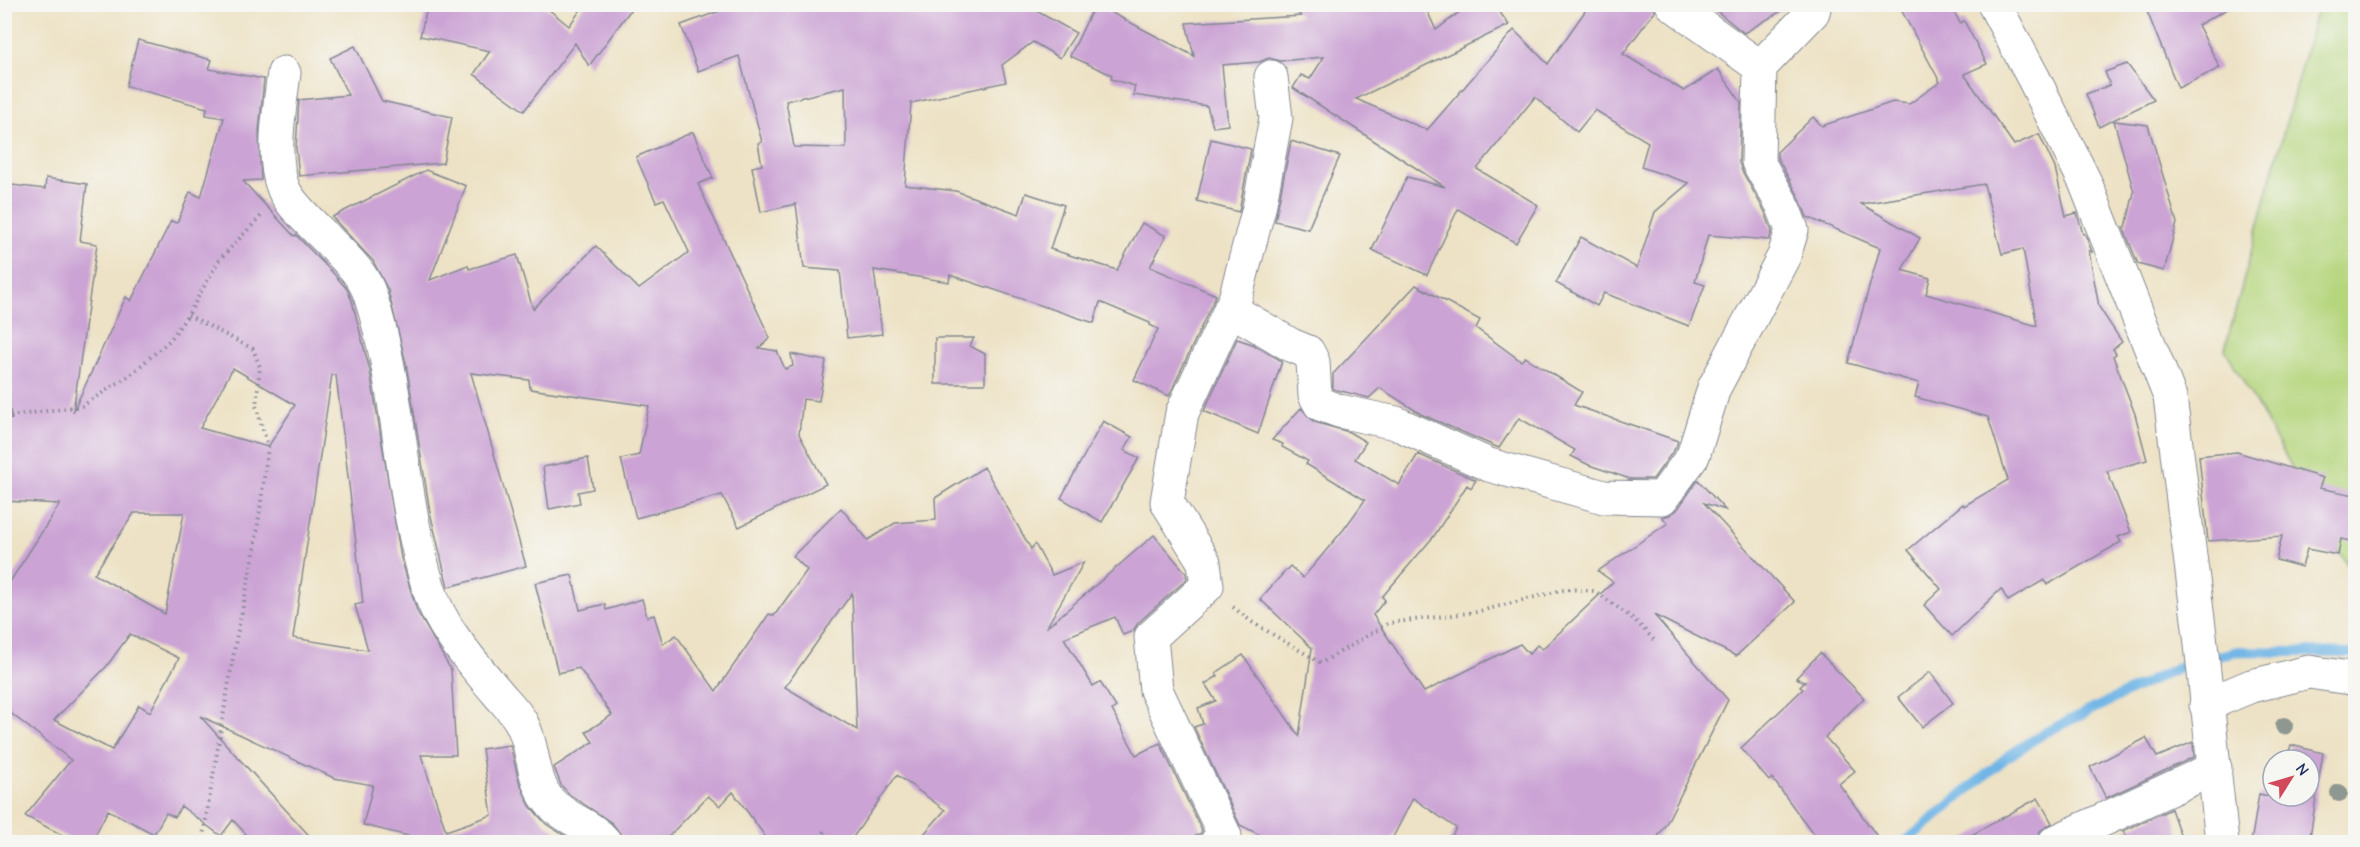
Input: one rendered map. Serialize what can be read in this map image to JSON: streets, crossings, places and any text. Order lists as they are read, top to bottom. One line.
{"north":"top right"}
